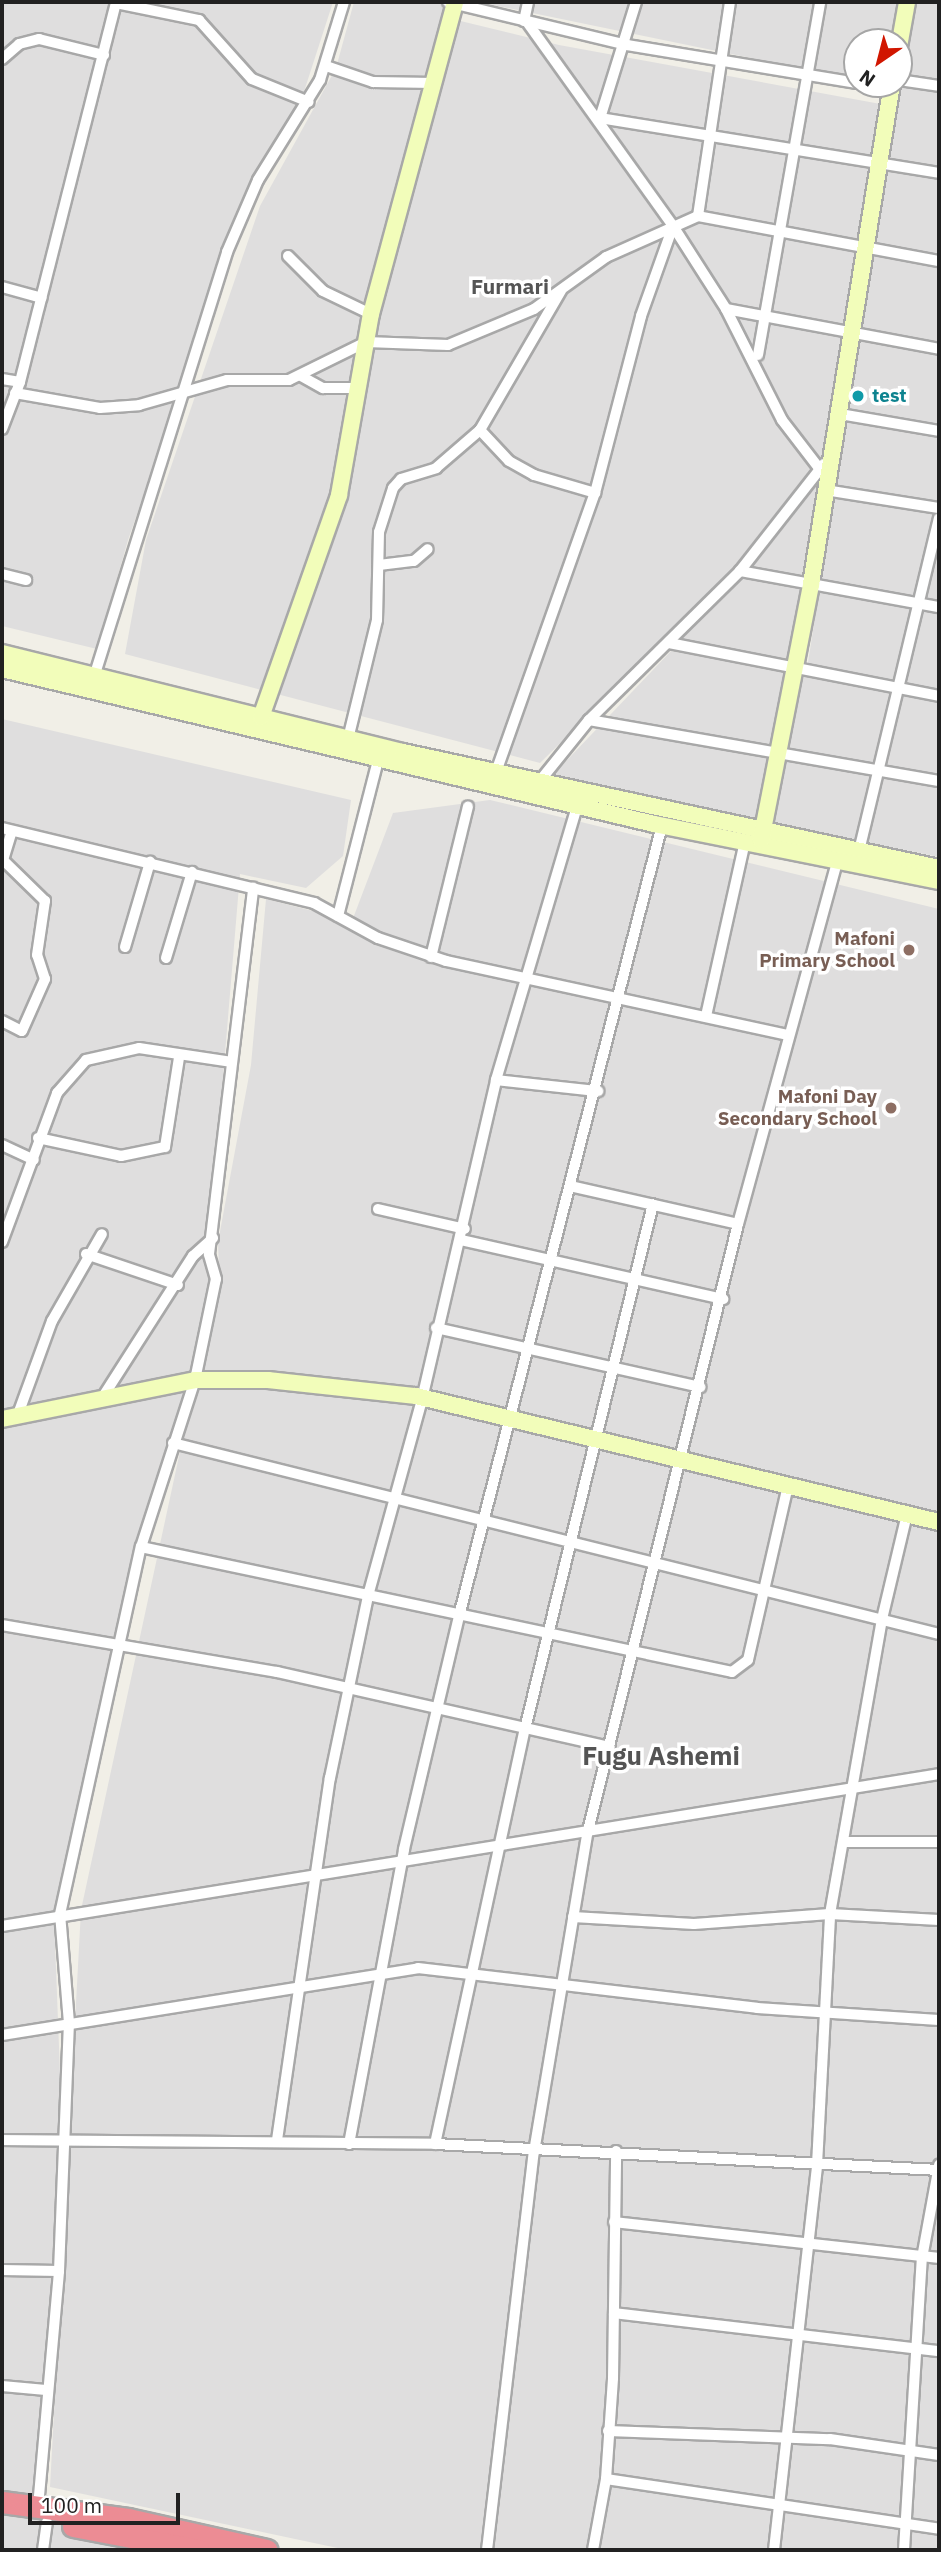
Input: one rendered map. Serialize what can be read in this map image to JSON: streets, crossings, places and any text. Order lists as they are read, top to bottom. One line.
{"districts":["Furmari","Fugu Ashemi"],"places":["test","Mafoni Primary School","Mafoni Day Secondary School"],"scale_bar":"100 m","north":"bottom left"}
